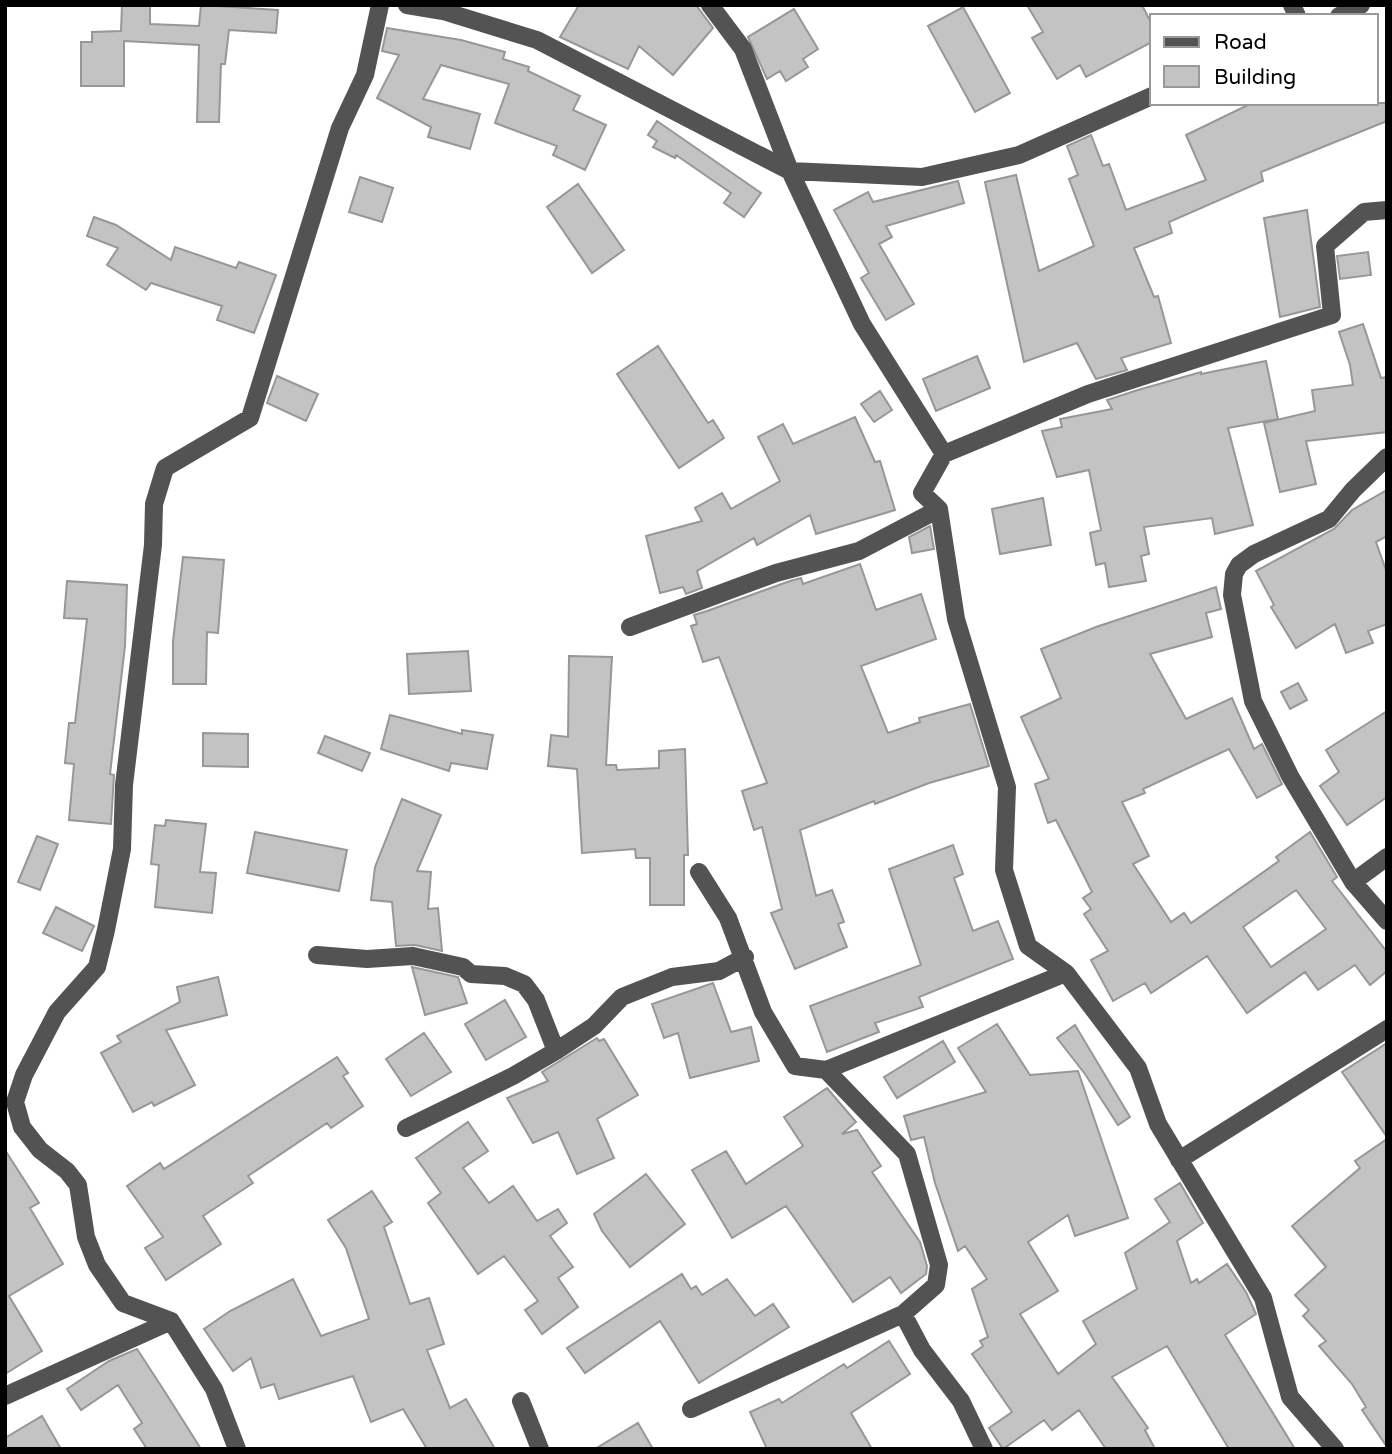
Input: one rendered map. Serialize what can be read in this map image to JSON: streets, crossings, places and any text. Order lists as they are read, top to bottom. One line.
{"legend":["Road","Building"]}
